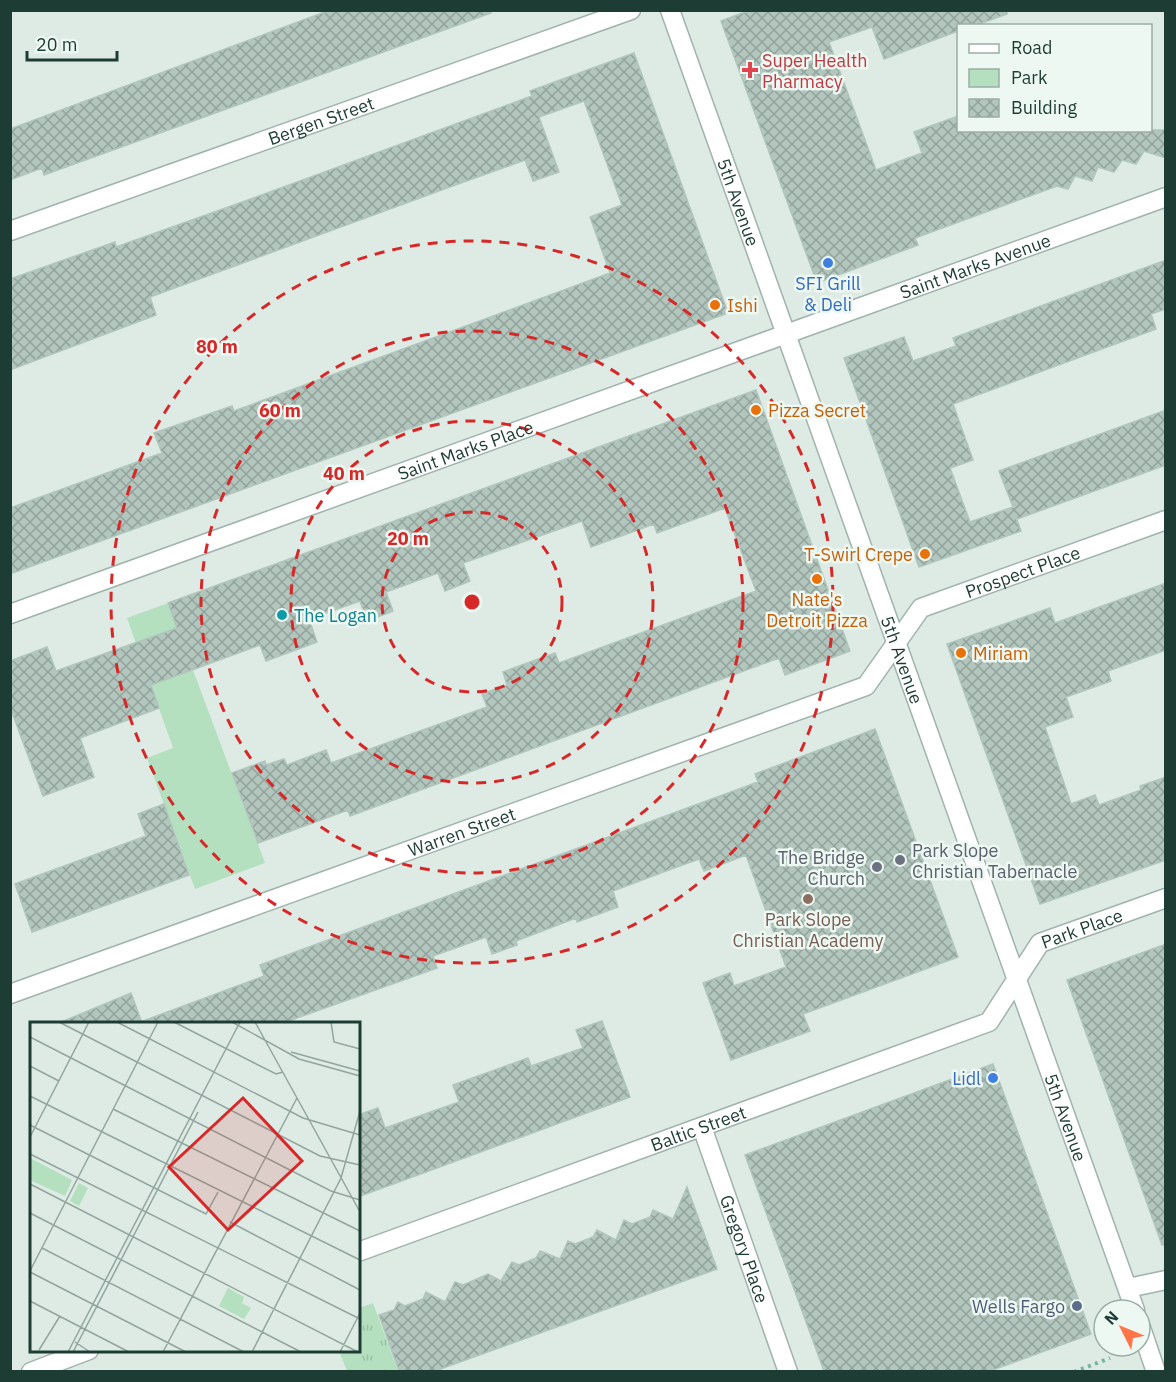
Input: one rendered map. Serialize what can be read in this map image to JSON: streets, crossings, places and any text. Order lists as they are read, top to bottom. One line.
{"streets":{"street":["Bergen Street","5th Avenue","Saint Marks Avenue","Saint Marks Place","Prospect Place","Warren Street","Park Place","Baltic Street","Gregory Place"]},"crossings":[["5th Avenue","Saint Marks Avenue"],["5th Avenue","Saint Marks Place"],["5th Avenue","Prospect Place"],["5th Avenue","Warren Street"],["5th Avenue","Park Place"],["5th Avenue","Baltic Street"],["Saint Marks Avenue","Saint Marks Place"],["Prospect Place","Warren Street"],["Park Place","Baltic Street"],["Baltic Street","Gregory Place"]],"places":{"health":["Super Health Pharmacy"],"other":["SFI Grill & Deli","Ishi","Pizza Secret","T-Swirl Crepe","Nate's Detroit Pizza","The Logan","Miriam","Park Slope Christian Tabernacle","The Bridge Church","Park Slope Christian Academy","Lidl","Wells Fargo"]},"legend":["Road","Park","Building"],"scale_bar":"20 m","north":"top left","rings":["80 m","60 m","40 m","20 m"]}
